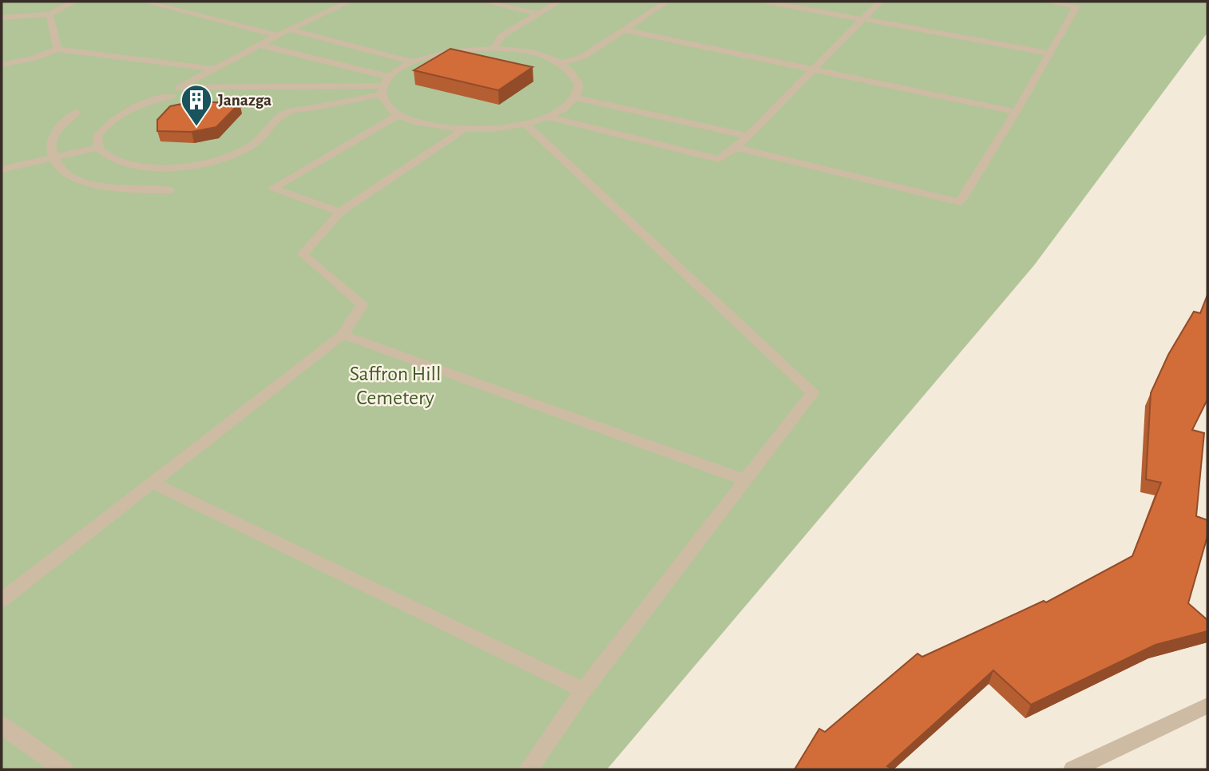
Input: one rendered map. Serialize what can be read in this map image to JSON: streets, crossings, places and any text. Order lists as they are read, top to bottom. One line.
{"parks":["Saffron Hill Cemetery"],"places":{"building":["Janazga"]}}
